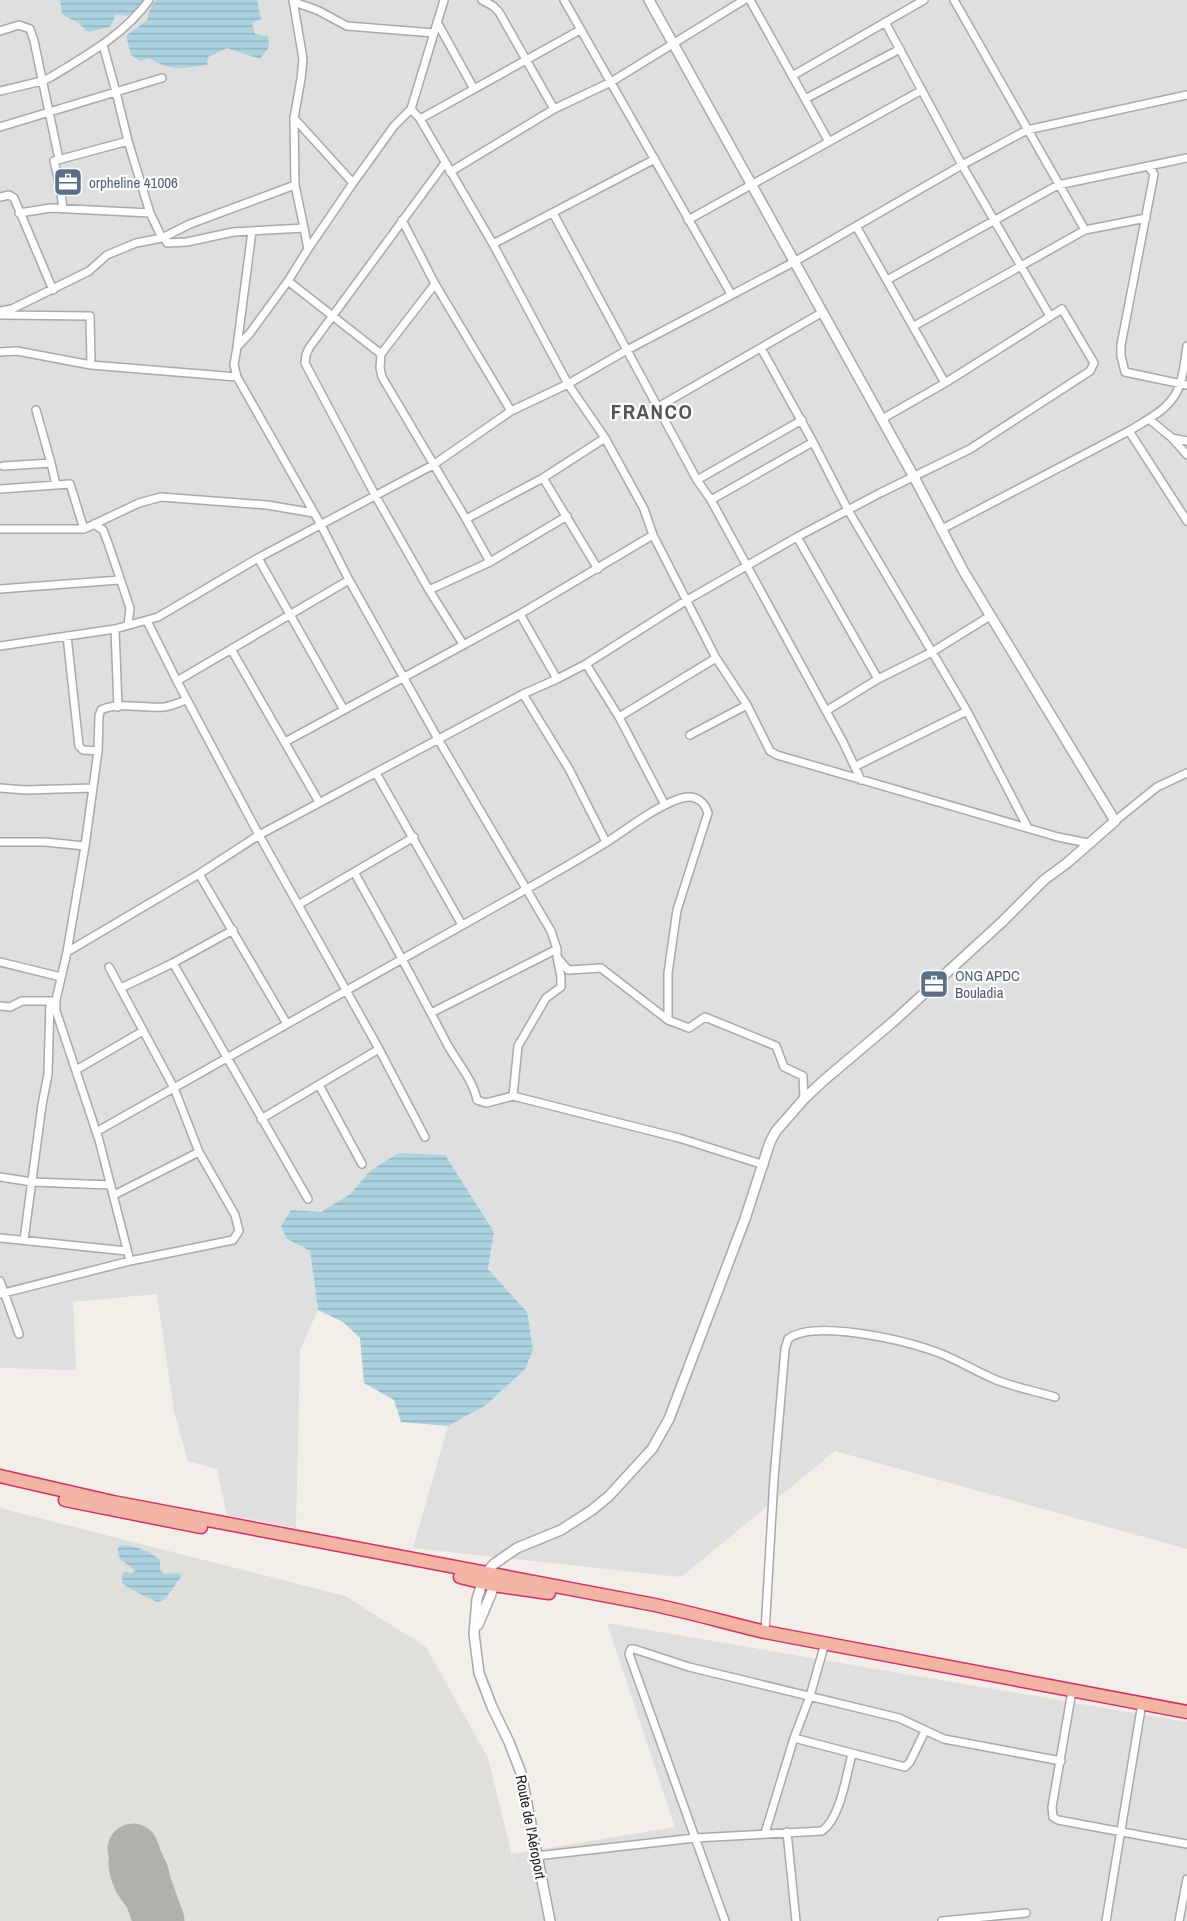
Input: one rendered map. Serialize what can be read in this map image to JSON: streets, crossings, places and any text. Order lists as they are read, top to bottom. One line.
{"streets":{"street":["Route de l'Aéroport"]},"districts":["FRANCO"],"places":{"office":["orpheline 41006","ONG APDC Bouladia"]}}
